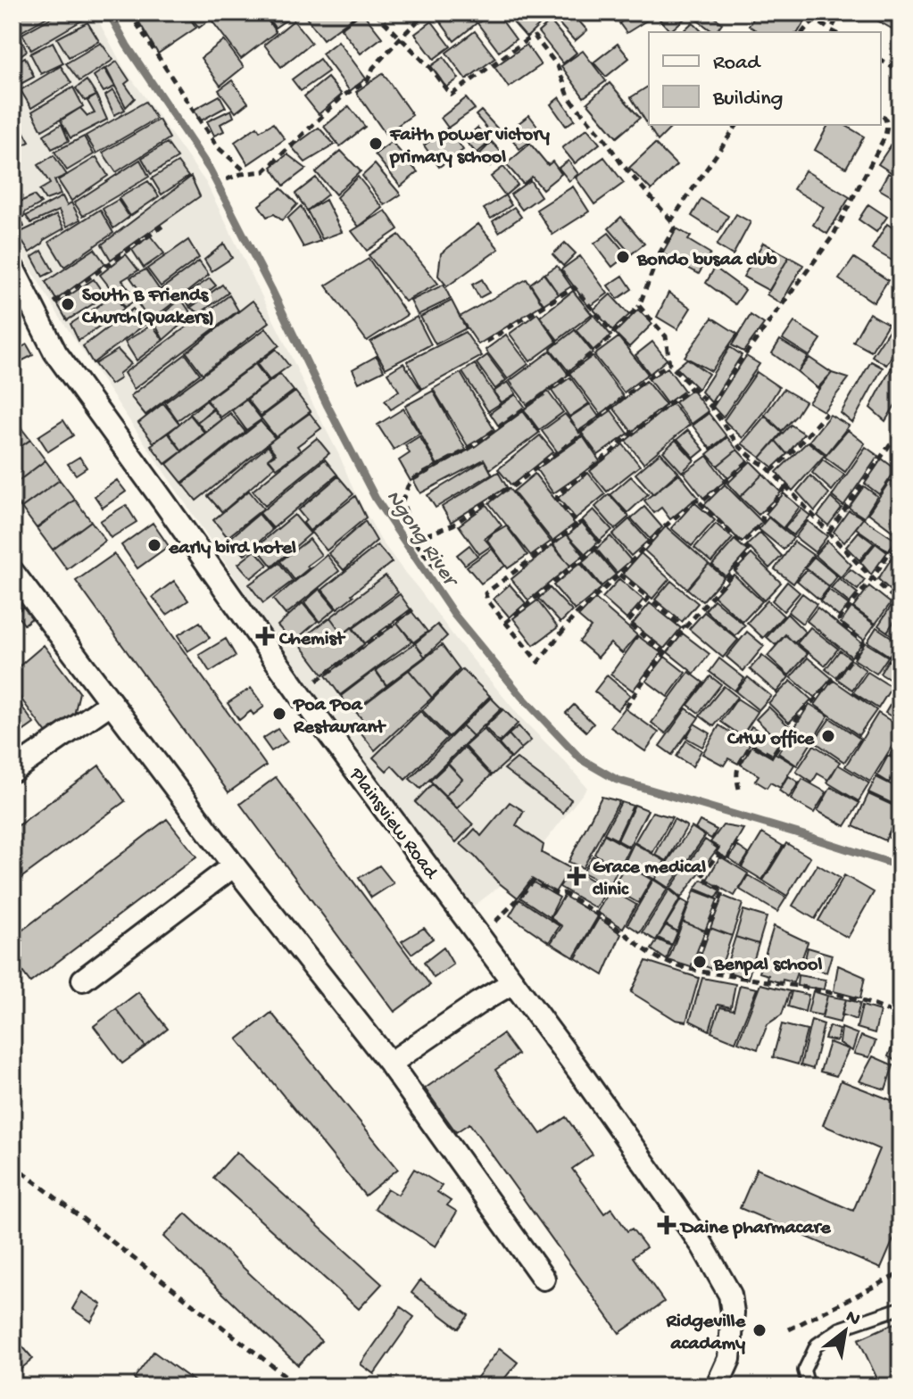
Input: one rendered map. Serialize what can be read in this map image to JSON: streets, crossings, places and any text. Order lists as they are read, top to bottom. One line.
{"streets":{"street":["Plainsview Road"]},"water":["Ngong River"],"places":{"other":["Faith power victory primary school","Bondo busaa club","South B Friends Church(Quakers)","early bird hotel","Poa Poa Restaurant","CHW office","Benpal school","Ridgeville acadamy"],"health":["Chemist","Grace medical clinic","Daine pharmacare"]},"legend":["Road","Building"],"north":"top right"}
